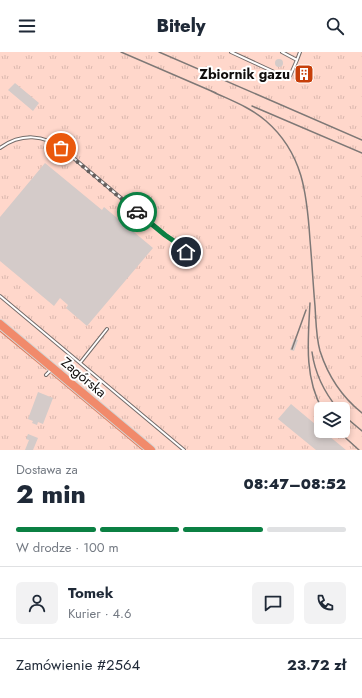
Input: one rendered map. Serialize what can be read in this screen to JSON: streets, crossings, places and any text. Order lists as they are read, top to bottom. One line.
{"streets":{"highway":["Zagórska"]},"places":{"building":["Zbiornik gazu"]},"page":{"header":"Bitely","heading":["2 min","Dostawa za","08:47–08:52"],"panel":["Tomek","Kurier · 4.6","Zamówienie #2564","23.72 zł"],"bar":"W drodze · 100 m"}}
